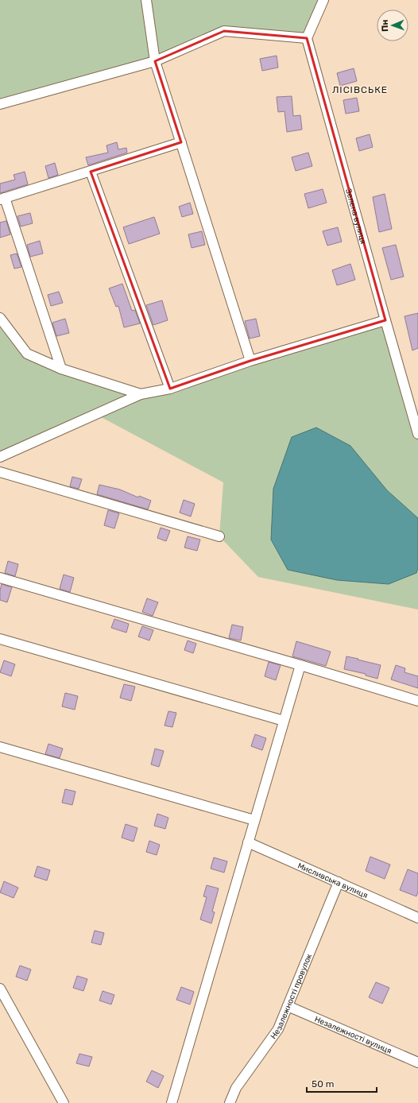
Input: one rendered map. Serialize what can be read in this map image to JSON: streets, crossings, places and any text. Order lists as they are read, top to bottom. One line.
{"streets":{"street":["Зелена вулиця","Мисливська вулиця","Незалежності провулок","Незалежності вулиця"]},"crossings":[["Мисливська вулиця","Незалежності провулок"],["Незалежності провулок","Незалежності вулиця"]],"districts":["ЛІСІВСЬКЕ"],"scale_bar":"50 m","north":"left"}
